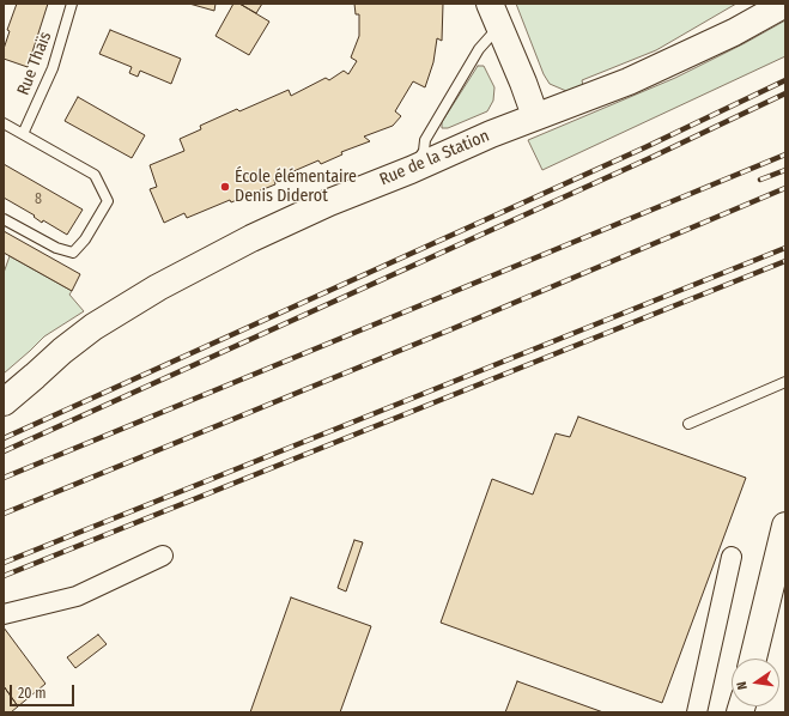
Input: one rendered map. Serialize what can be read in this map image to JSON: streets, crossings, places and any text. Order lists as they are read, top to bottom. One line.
{"streets":{"main road":["Rue de la Station"],"lane":["Rue Thaïs"]},"places":["École élémentaire Denis Diderot"],"house_numbers":["8"],"scale_bar":"20 m","north":"left"}
